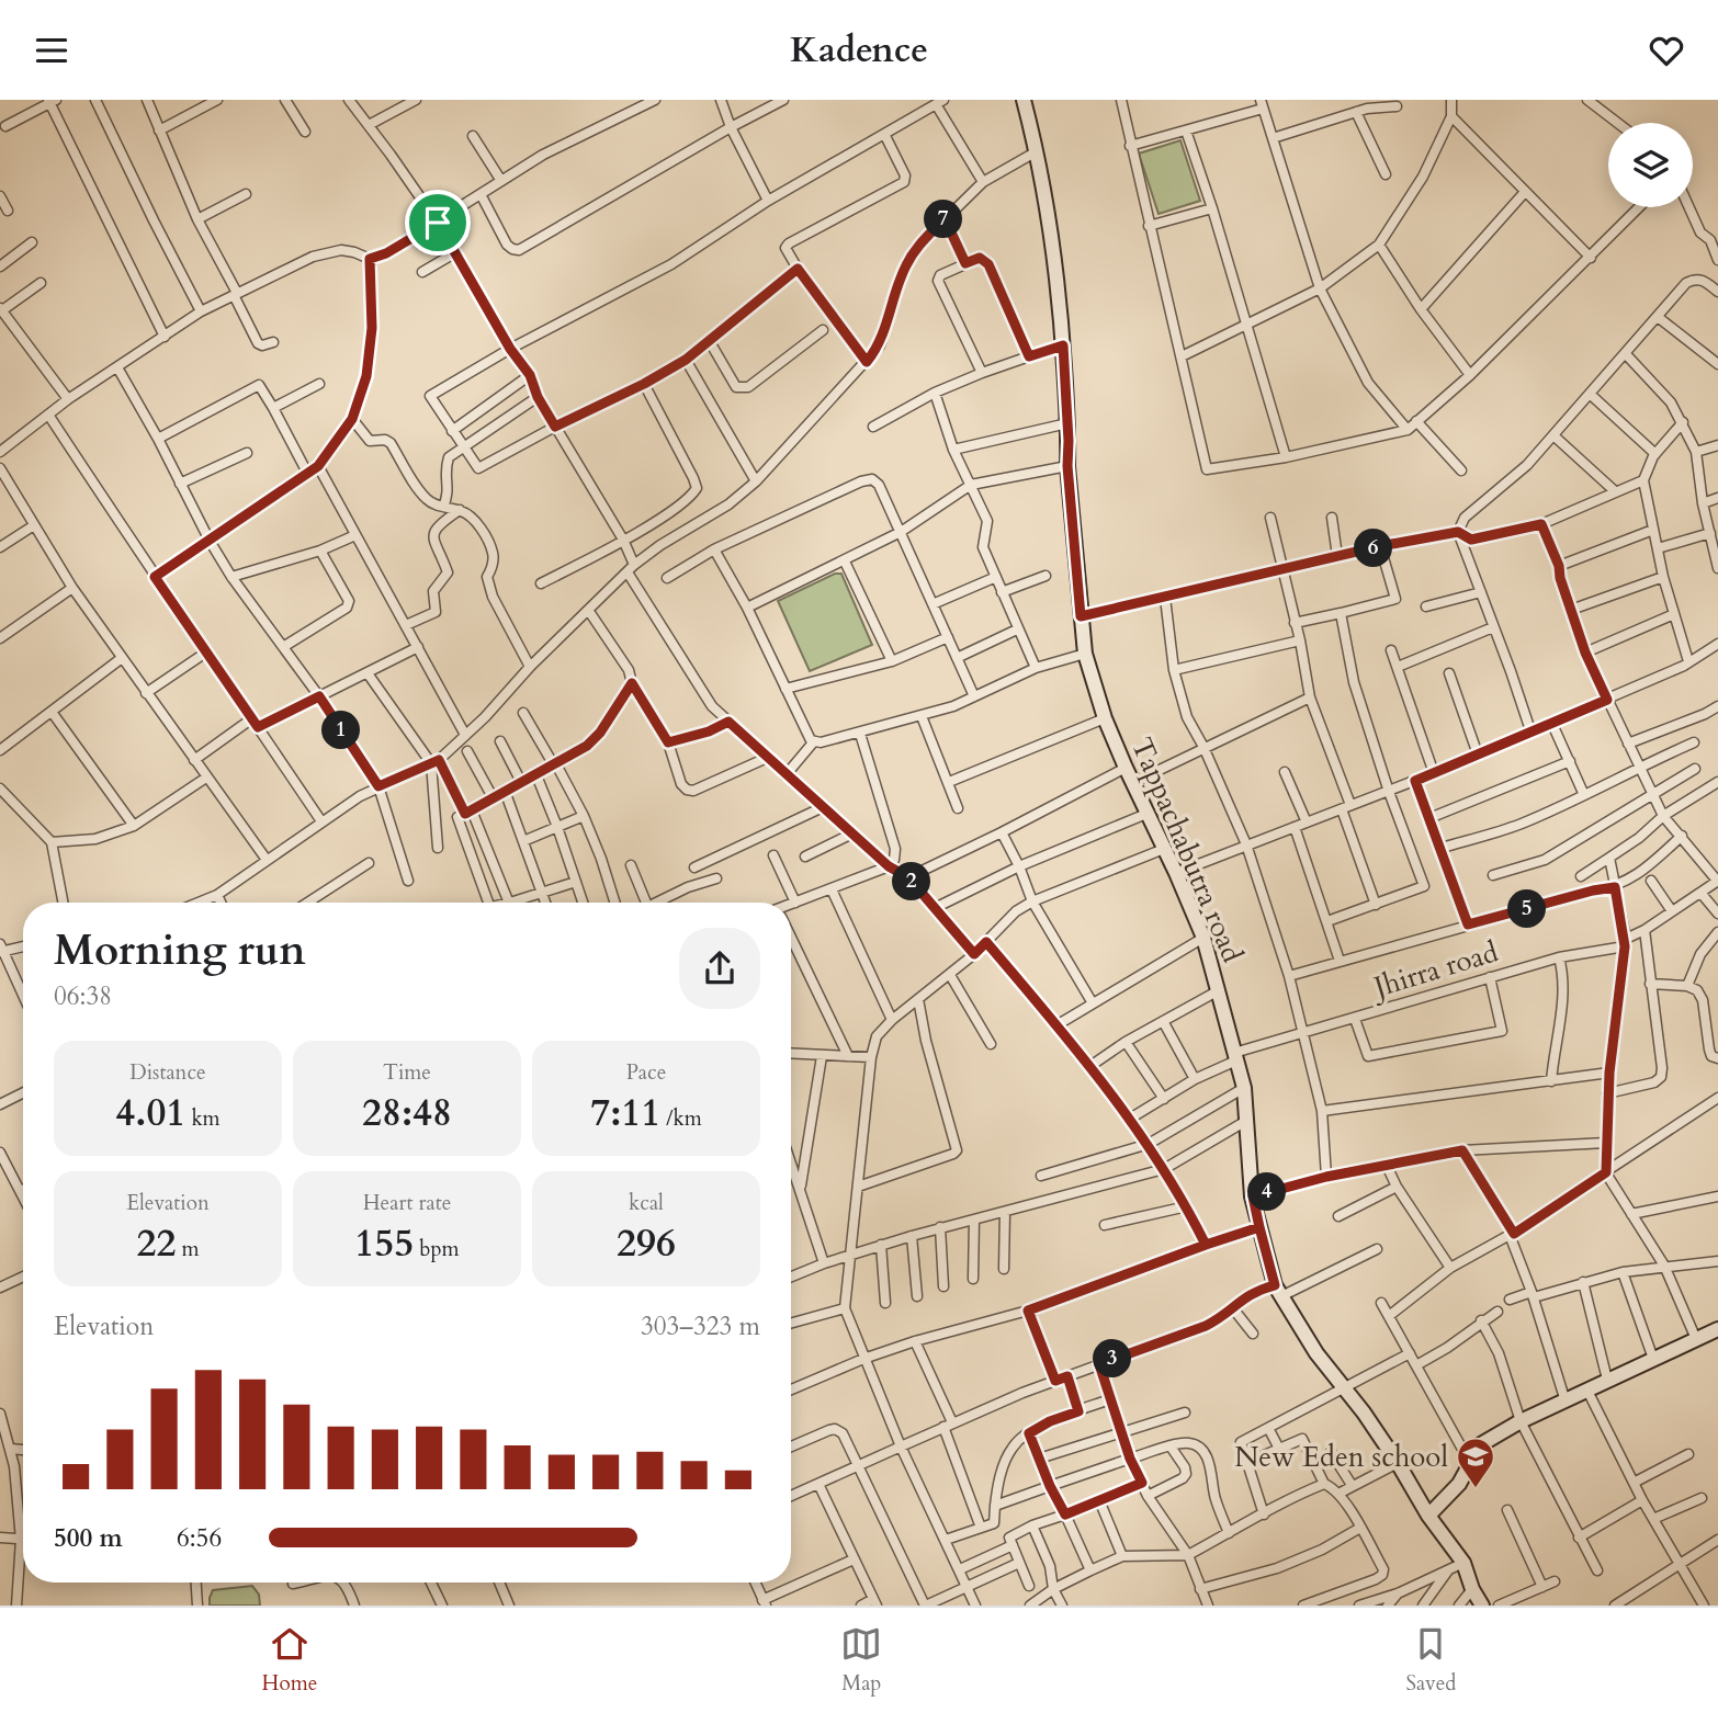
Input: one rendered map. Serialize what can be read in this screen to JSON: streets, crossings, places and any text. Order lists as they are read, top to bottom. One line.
{"streets":{"main road":["Tappachabutra road"],"street":["Jhirra road"]},"crossings":[["Tappachabutra road","Jhirra road"]],"places":{"school or university":["New Eden school"]},"page":{"header":"Kadence","pins":["7","6","1","2","5","4","3"],"heading":["Morning run","06:38"],"stats":[["Distance","4.01 km"],["Time","28:48"],["Pace","7:11 /km"],["Elevation","22 m"],["Heart rate","155 bpm"],["kcal","296"]],"chart":["Elevation","303–323 m"],"list":[{"name":"500 m","note":"6:56"}],"tabs":["Home","Map","Saved"]}}
